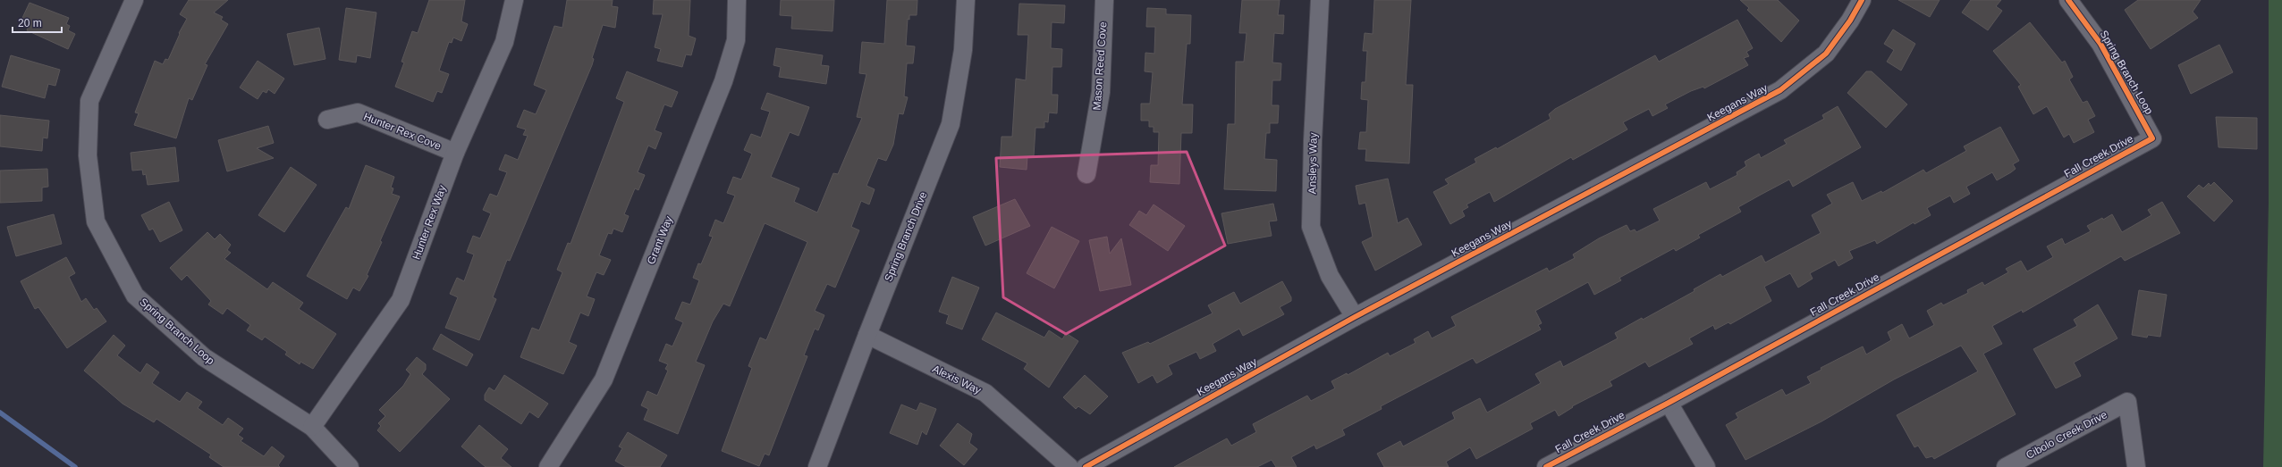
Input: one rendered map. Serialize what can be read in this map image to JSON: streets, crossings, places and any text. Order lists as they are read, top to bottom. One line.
{"streets":{"street":["Mason Reed Cove","Spring Branch Loop","Keegans Way","Hunter Rex Cove","Fall Creek Drive","Ansleys Way","Hunter Rex Way","Spring Branch Drive","Grant Way","Alexis Way","Cibolo Creek Drive"]},"crossings":[["Spring Branch Loop","Fall Creek Drive"],["Spring Branch Loop","Hunter Rex Way"],["Keegans Way","Ansleys Way"],["Hunter Rex Cove","Hunter Rex Way"],["Spring Branch Drive","Alexis Way"]],"scale_bar":"20 m"}
